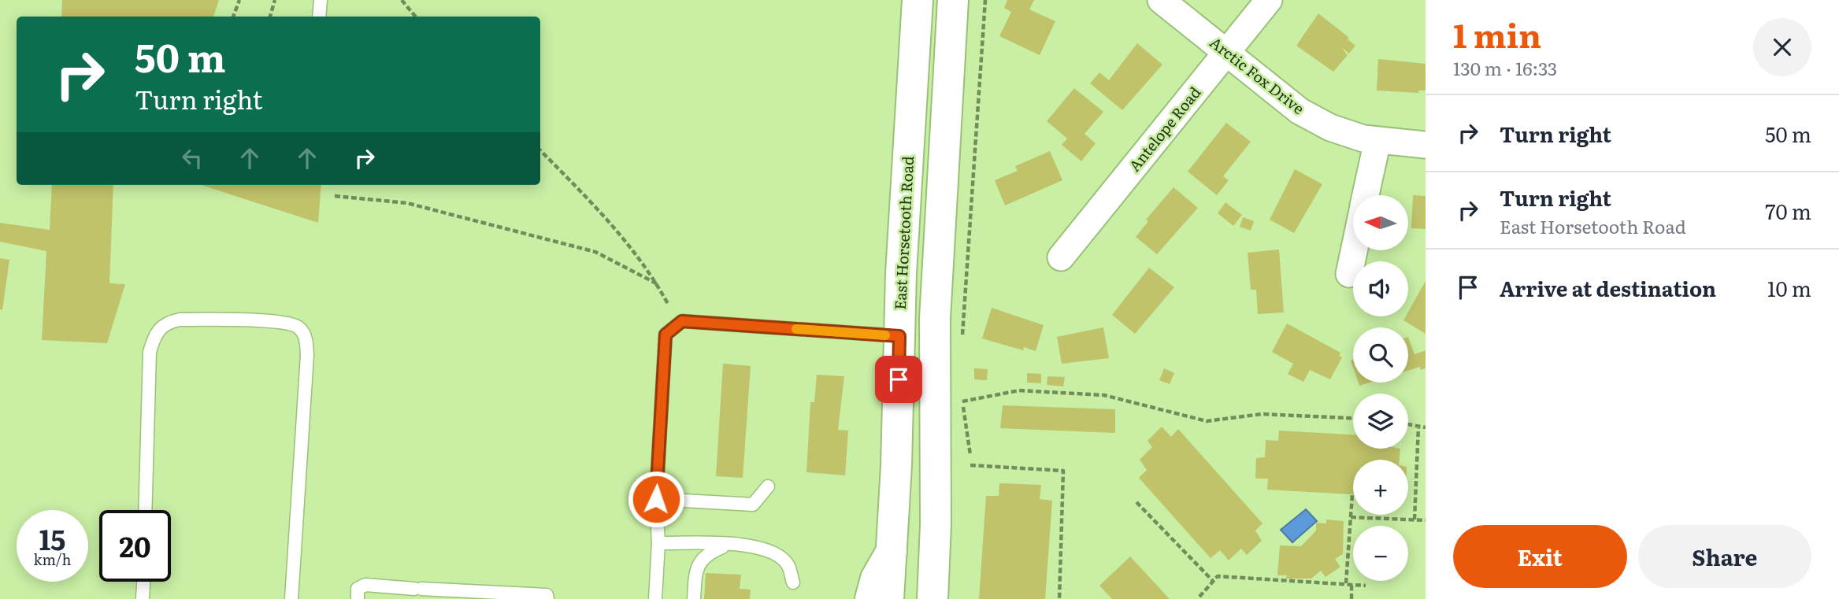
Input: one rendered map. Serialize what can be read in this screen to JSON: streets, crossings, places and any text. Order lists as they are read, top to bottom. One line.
{"streets":{"main road":["East Horsetooth Road"],"street":["Arctic Fox Drive","Antelope Road"]},"crossings":[["Arctic Fox Drive","Antelope Road"]],"north":"left","page":{"heading":["1 min","130 m · 16:33"],"turn":["50 m","Turn right"],"list":[{"name":"Turn right","value":"50 m"},{"name":"Turn right","note":"East Horsetooth Road","value":"70 m"},{"name":"Arrive at destination","value":"10 m"}],"map_buttons":["+","−"],"speed":"15 km/h","limit":"20","buttons":["Exit","Share"]}}
